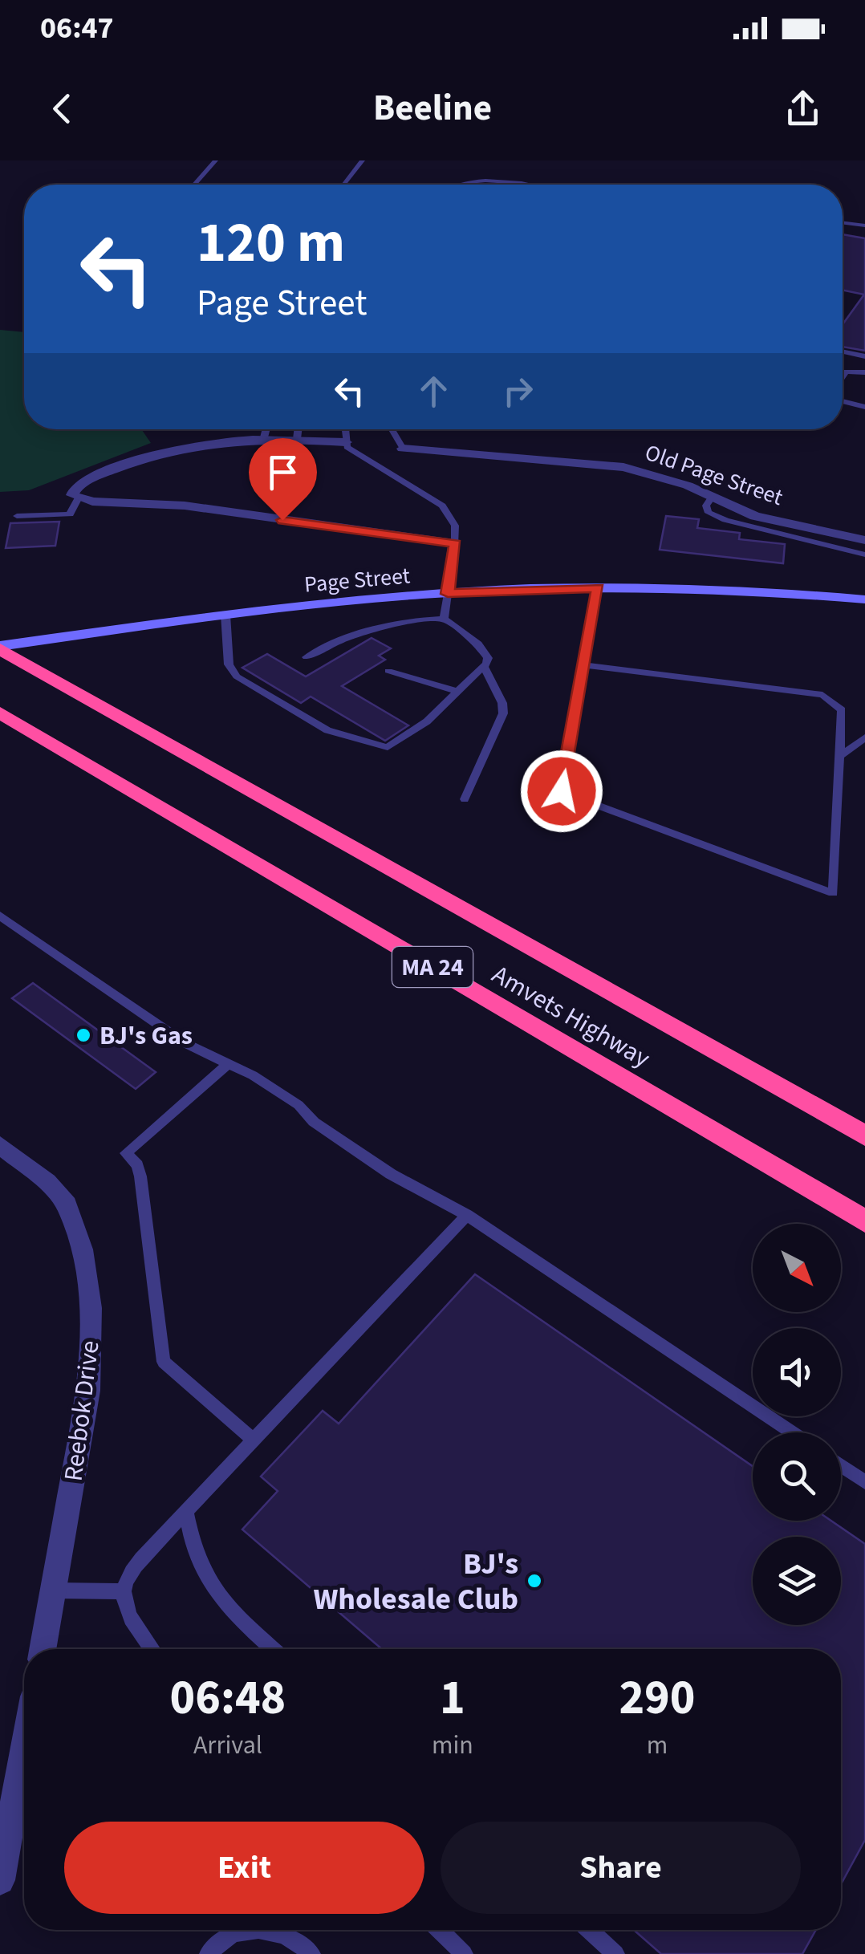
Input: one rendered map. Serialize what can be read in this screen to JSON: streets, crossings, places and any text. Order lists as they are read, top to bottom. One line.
{"streets":{"highway":["MA 24","Amvets Highway"],"main road":["Page Street"],"street":["Old Page Street","Reebok Drive"]},"crossings":[["Page Street","Amvets Highway"]],"places":["BJ's Gas","BJ's Wholesale Club"],"north":"bottom right","page":{"status":"06:47","header":"Beeline","turn":["120 m","Page Street"],"eta":["06:48","Arrival","1","min","290","m"],"buttons":["Exit","Share"]}}
